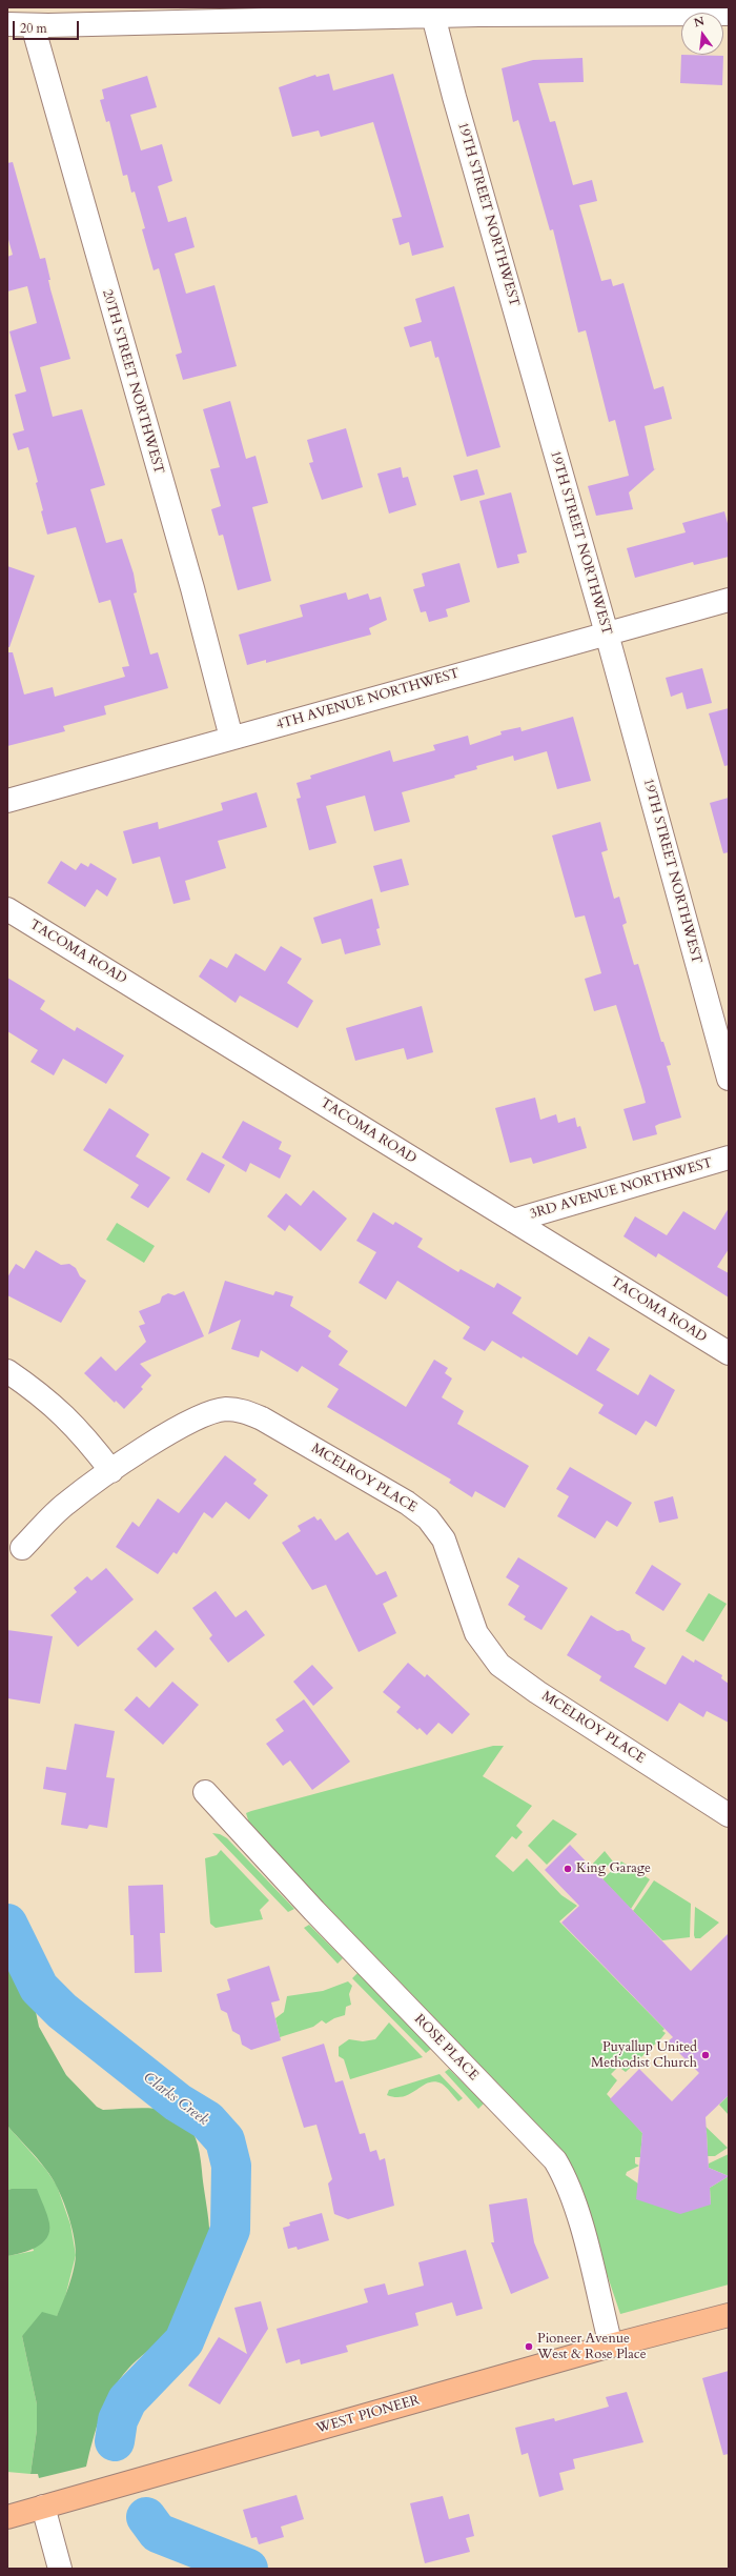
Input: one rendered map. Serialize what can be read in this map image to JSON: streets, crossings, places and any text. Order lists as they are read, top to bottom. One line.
{"streets":{"main road":["WEST PIONEER"],"street":["19TH STREET NORTHWEST","20TH STREET NORTHWEST","4TH AVENUE NORTHWEST","TACOMA ROAD","3RD AVENUE NORTHWEST","MCELROY PLACE","ROSE PLACE"]},"crossings":[["19TH STREET NORTHWEST","4TH AVENUE NORTHWEST"],["20TH STREET NORTHWEST","4TH AVENUE NORTHWEST"],["TACOMA ROAD","3RD AVENUE NORTHWEST"],["ROSE PLACE","WEST PIONEER"]],"water":["Clarks Creek"],"places":["King Garage","Puyallup United Methodist Church","Pioneer Avenue West & Rose Place"],"scale_bar":"20 m","north":"top"}
